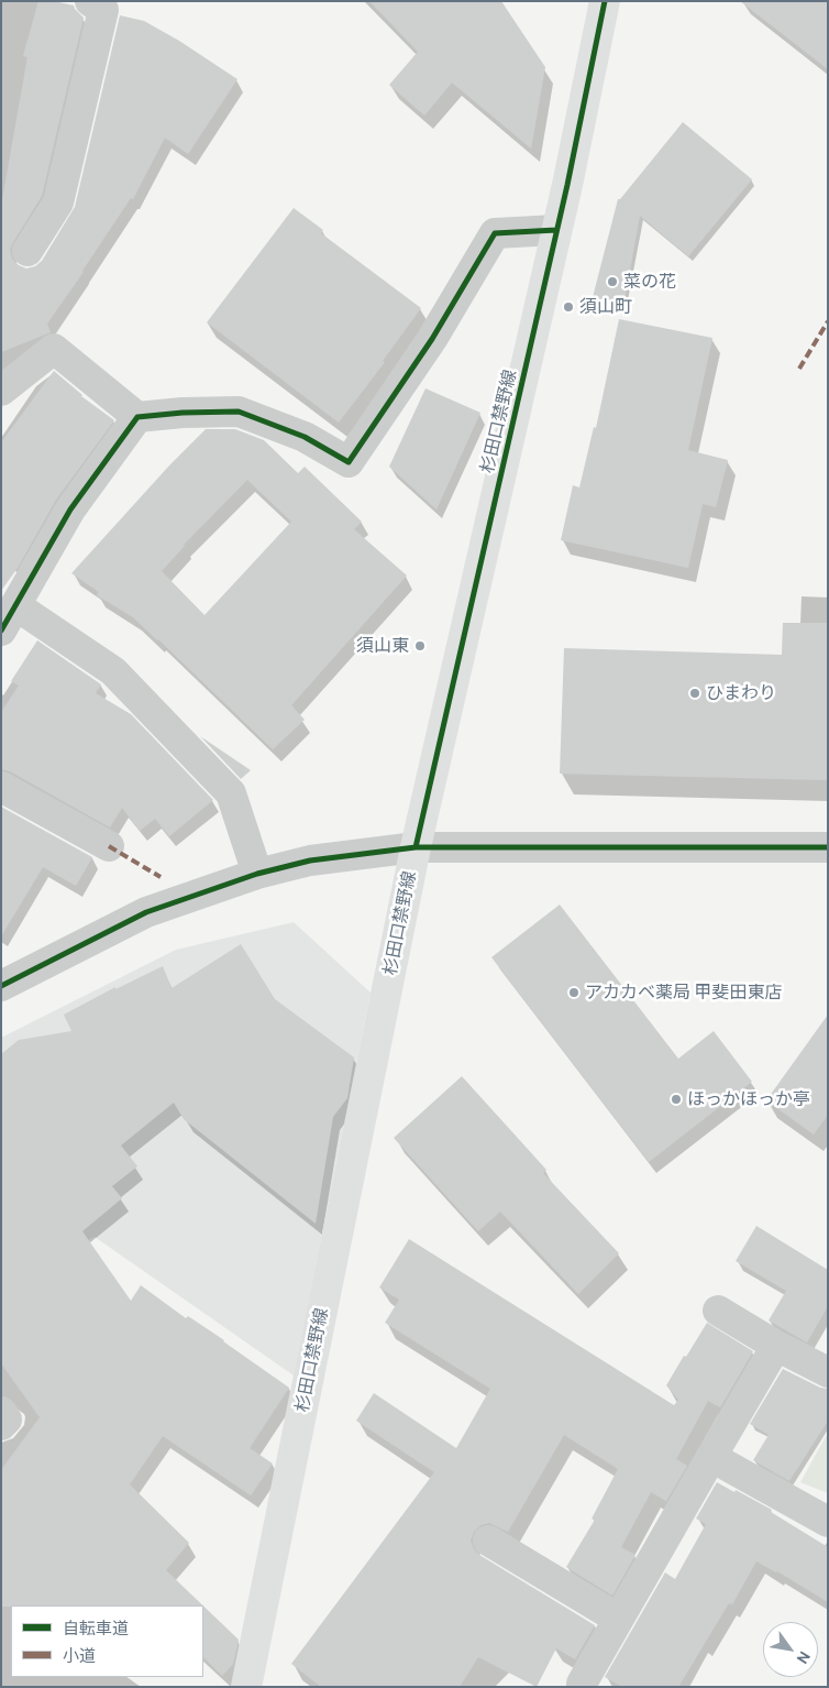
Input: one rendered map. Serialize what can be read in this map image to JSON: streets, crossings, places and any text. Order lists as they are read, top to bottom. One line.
{"streets":{"main road":["杉田口禁野線"]},"places":["菜の花","須山町","須山東","ひまわり","アカカベ薬局 甲斐田東店","ほっかほっか亭"],"legend":["自転車道","小道"],"north":"bottom right"}
